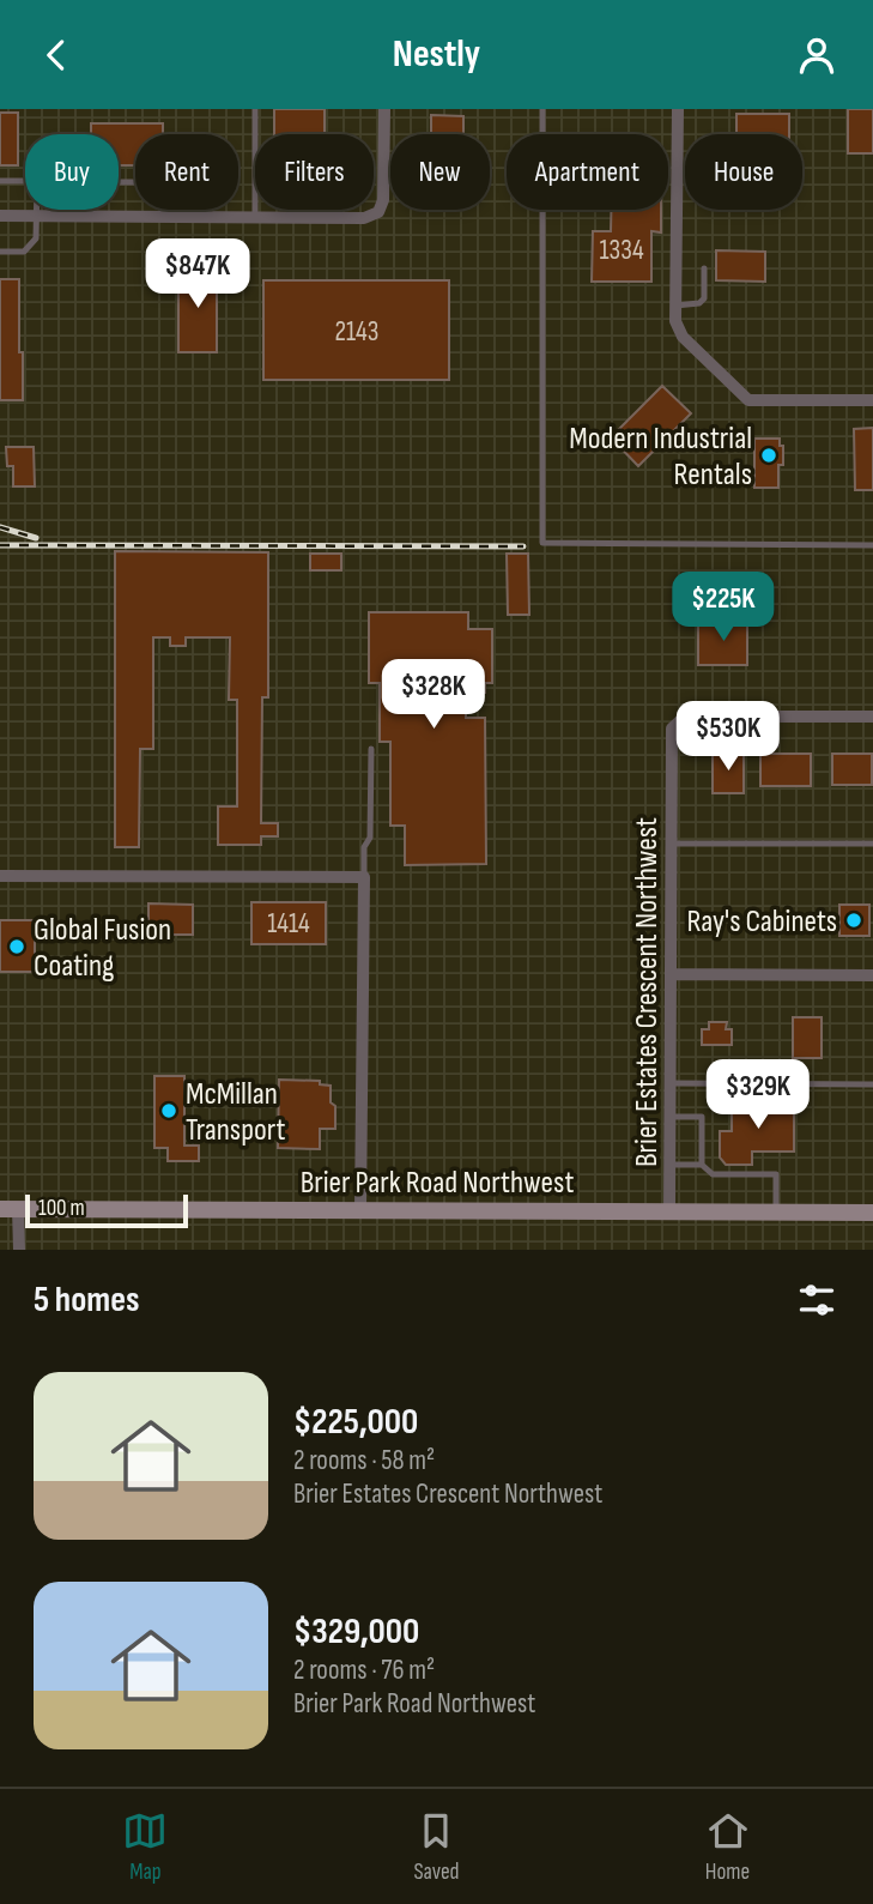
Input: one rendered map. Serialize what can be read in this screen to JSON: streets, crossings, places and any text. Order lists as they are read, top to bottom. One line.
{"streets":{"street":["Brier Estates Crescent Northwest","Brier Park Road Northwest"]},"crossings":[["Brier Estates Crescent Northwest","Brier Park Road Northwest"]],"places":["Modern Industrial Rentals","Ray's Cabinets","Global Fusion Coating","McMillan Transport"],"house_numbers":["1334","2143","1414"],"scale_bar":"100 m","page":{"header":"Nestly","chip":["Buy","Rent","Filters","New","Apartment","House"],"price":["$847K","$225K","$328K","$530K","$329K"],"scale":"100 m","heading":"5 homes","list":[{"name":"$225,000","note":"2 rooms · 58 m² · Brier Estates Crescent Northwest"},{"name":"$329,000","note":"2 rooms · 76 m² · Brier Park Road Northwest"}],"tabs":["Map","Saved","Home"]}}
